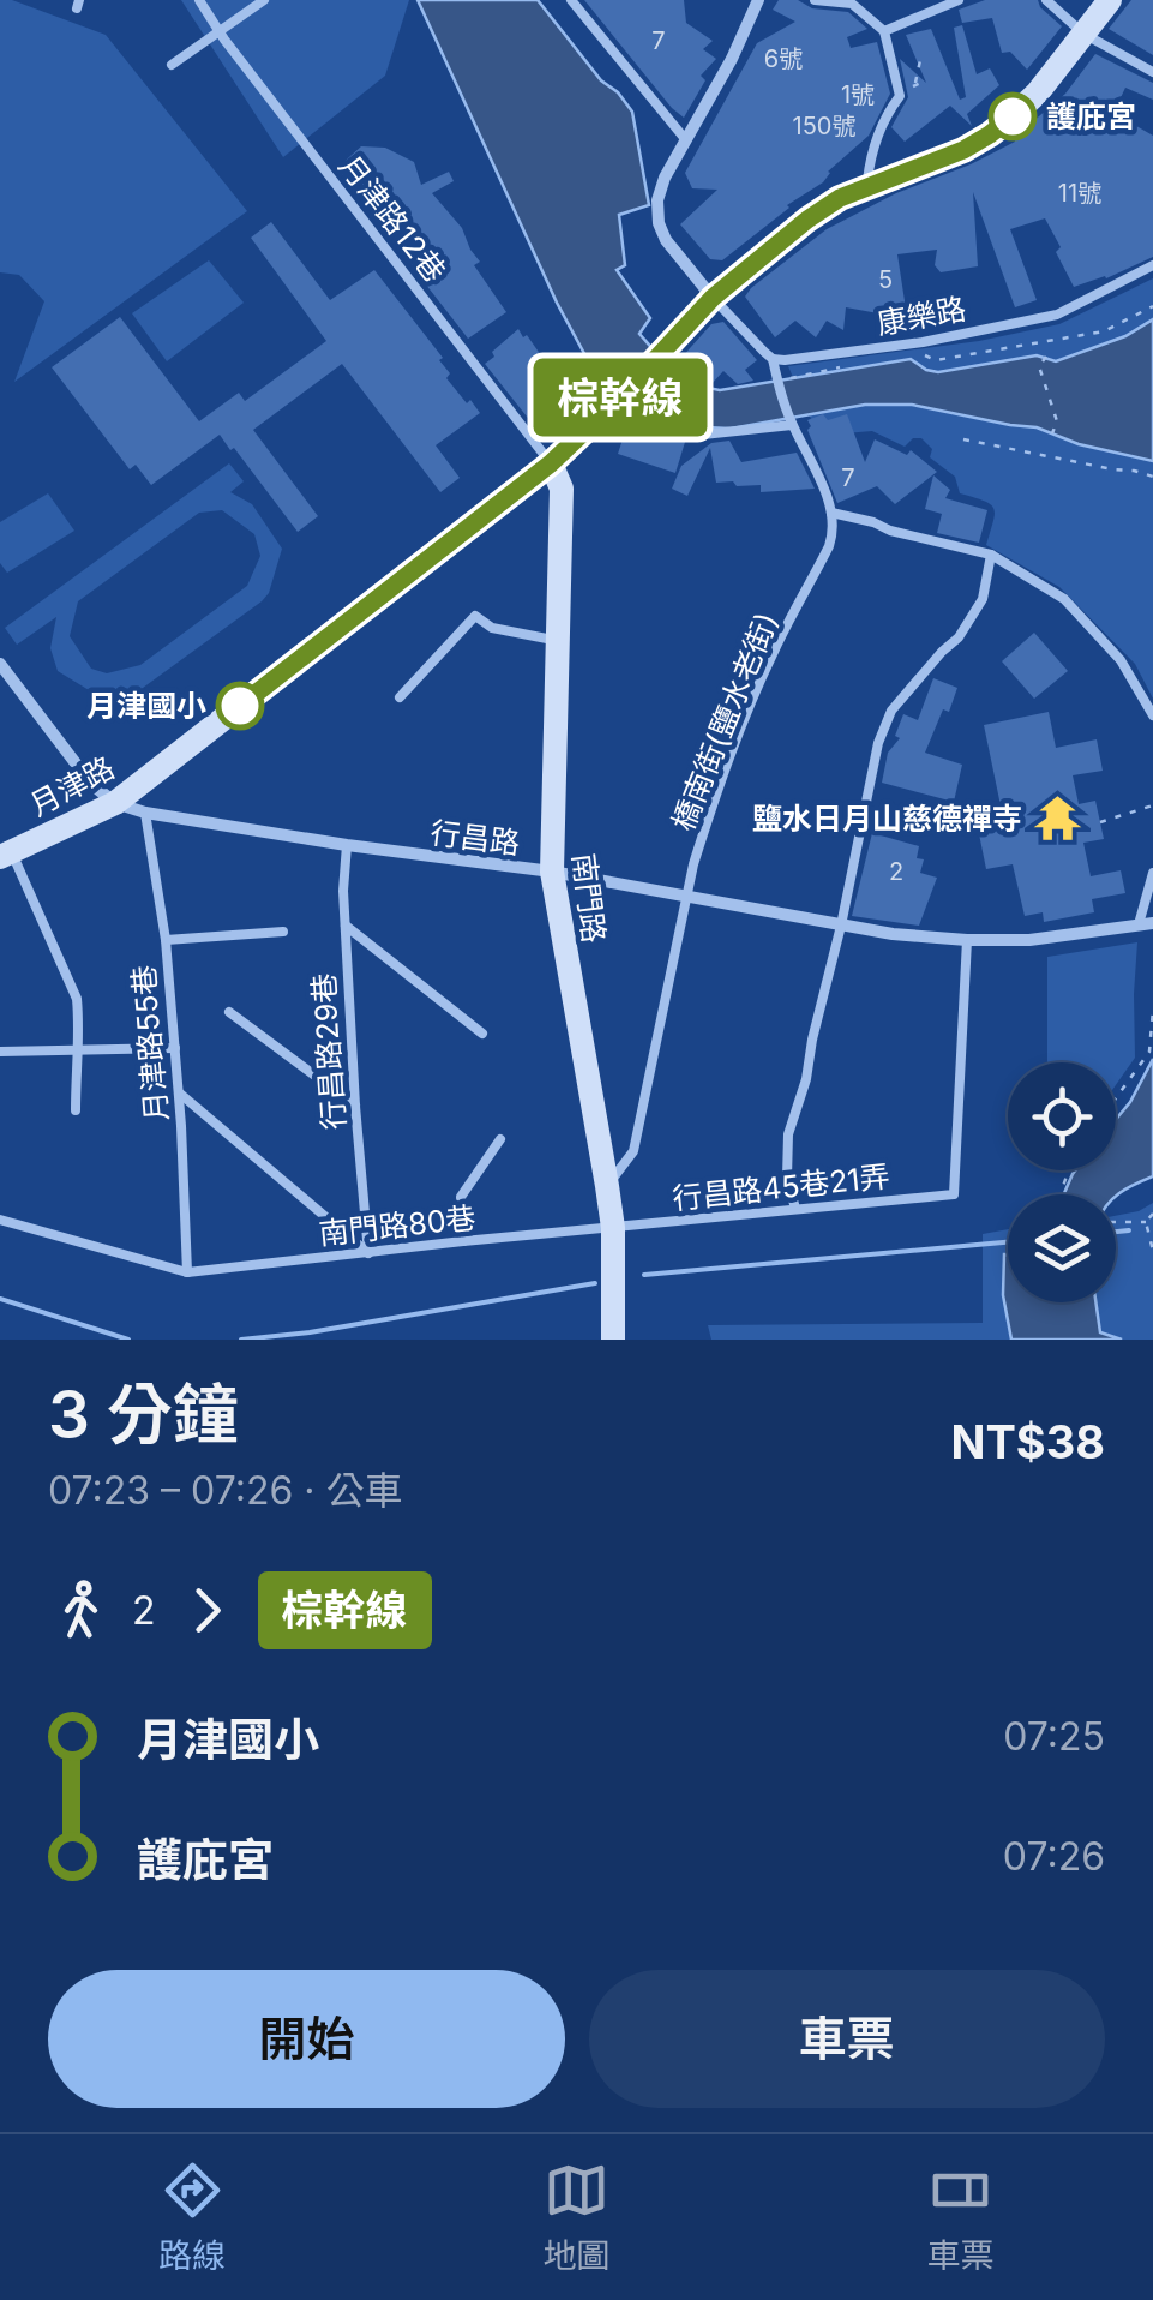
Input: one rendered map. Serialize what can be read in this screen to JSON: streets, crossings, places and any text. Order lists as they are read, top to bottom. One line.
{"streets":{"street":["月津路","行昌路","南門路"],"lane":["月津路12巷","康樂路","橋南街(鹽水老街)","月津路55巷","行昌路29巷","行昌路45巷21弄","南門路80巷"]},"crossings":[["月津路12巷","月津路"],["月津路12巷","南門路"],["橋南街(鹽水老街)","行昌路"],["橋南街(鹽水老街)","南門路"],["月津路","行昌路"],["月津路","南門路"],["行昌路","南門路"],["行昌路","月津路55巷"],["行昌路","行昌路29巷"],["行昌路","行昌路45巷21弄"],["南門路","行昌路45巷21弄"],["南門路","南門路80巷"],["月津路55巷","南門路80巷"],["行昌路29巷","南門路80巷"],["行昌路45巷21弄","南門路80巷"]],"places":{"other":["護庇宮","月津國小"],"temple":["鹽水日月山慈德禪寺"]},"lines":["bus line 棕幹線"],"house_numbers":["7","6號","1號","150號","11號","5","7","2"],"page":{"on_map":"棕幹線","heading":["3 分鐘","07:23 – 07:26 · 公車","NT$38"],"legs":["2","棕幹線"],"list":[{"name":"月津國小","value":"07:25"},{"name":"護庇宮","value":"07:26"}],"buttons":["開始","車票"],"tabs":["路線","地圖","車票"]}}
